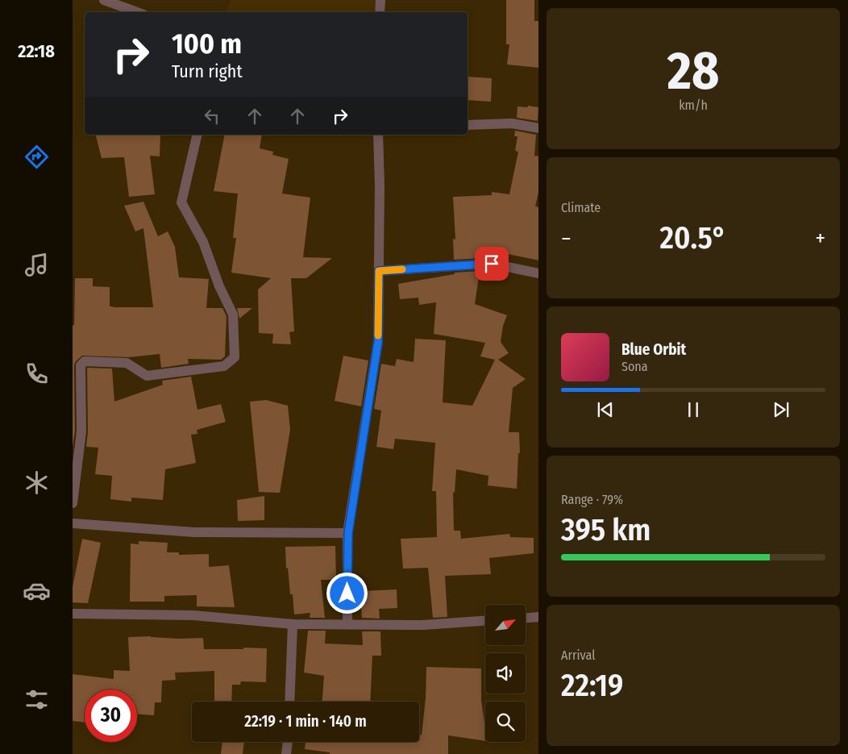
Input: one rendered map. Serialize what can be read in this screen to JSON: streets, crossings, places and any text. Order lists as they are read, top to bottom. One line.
{"north":"top right","page":{"tabs":"22:18","tile":[["28","km/h"],"Climate",["Range · 79%","395 km"],["Arrival","22:19"]],"turn":["100 m","Turn right"],"heat":["−","20.5°","+"],"song":["Blue Orbit","Sona"],"limit":"30","trip":"22:19 · 1 min · 140 m"}}
